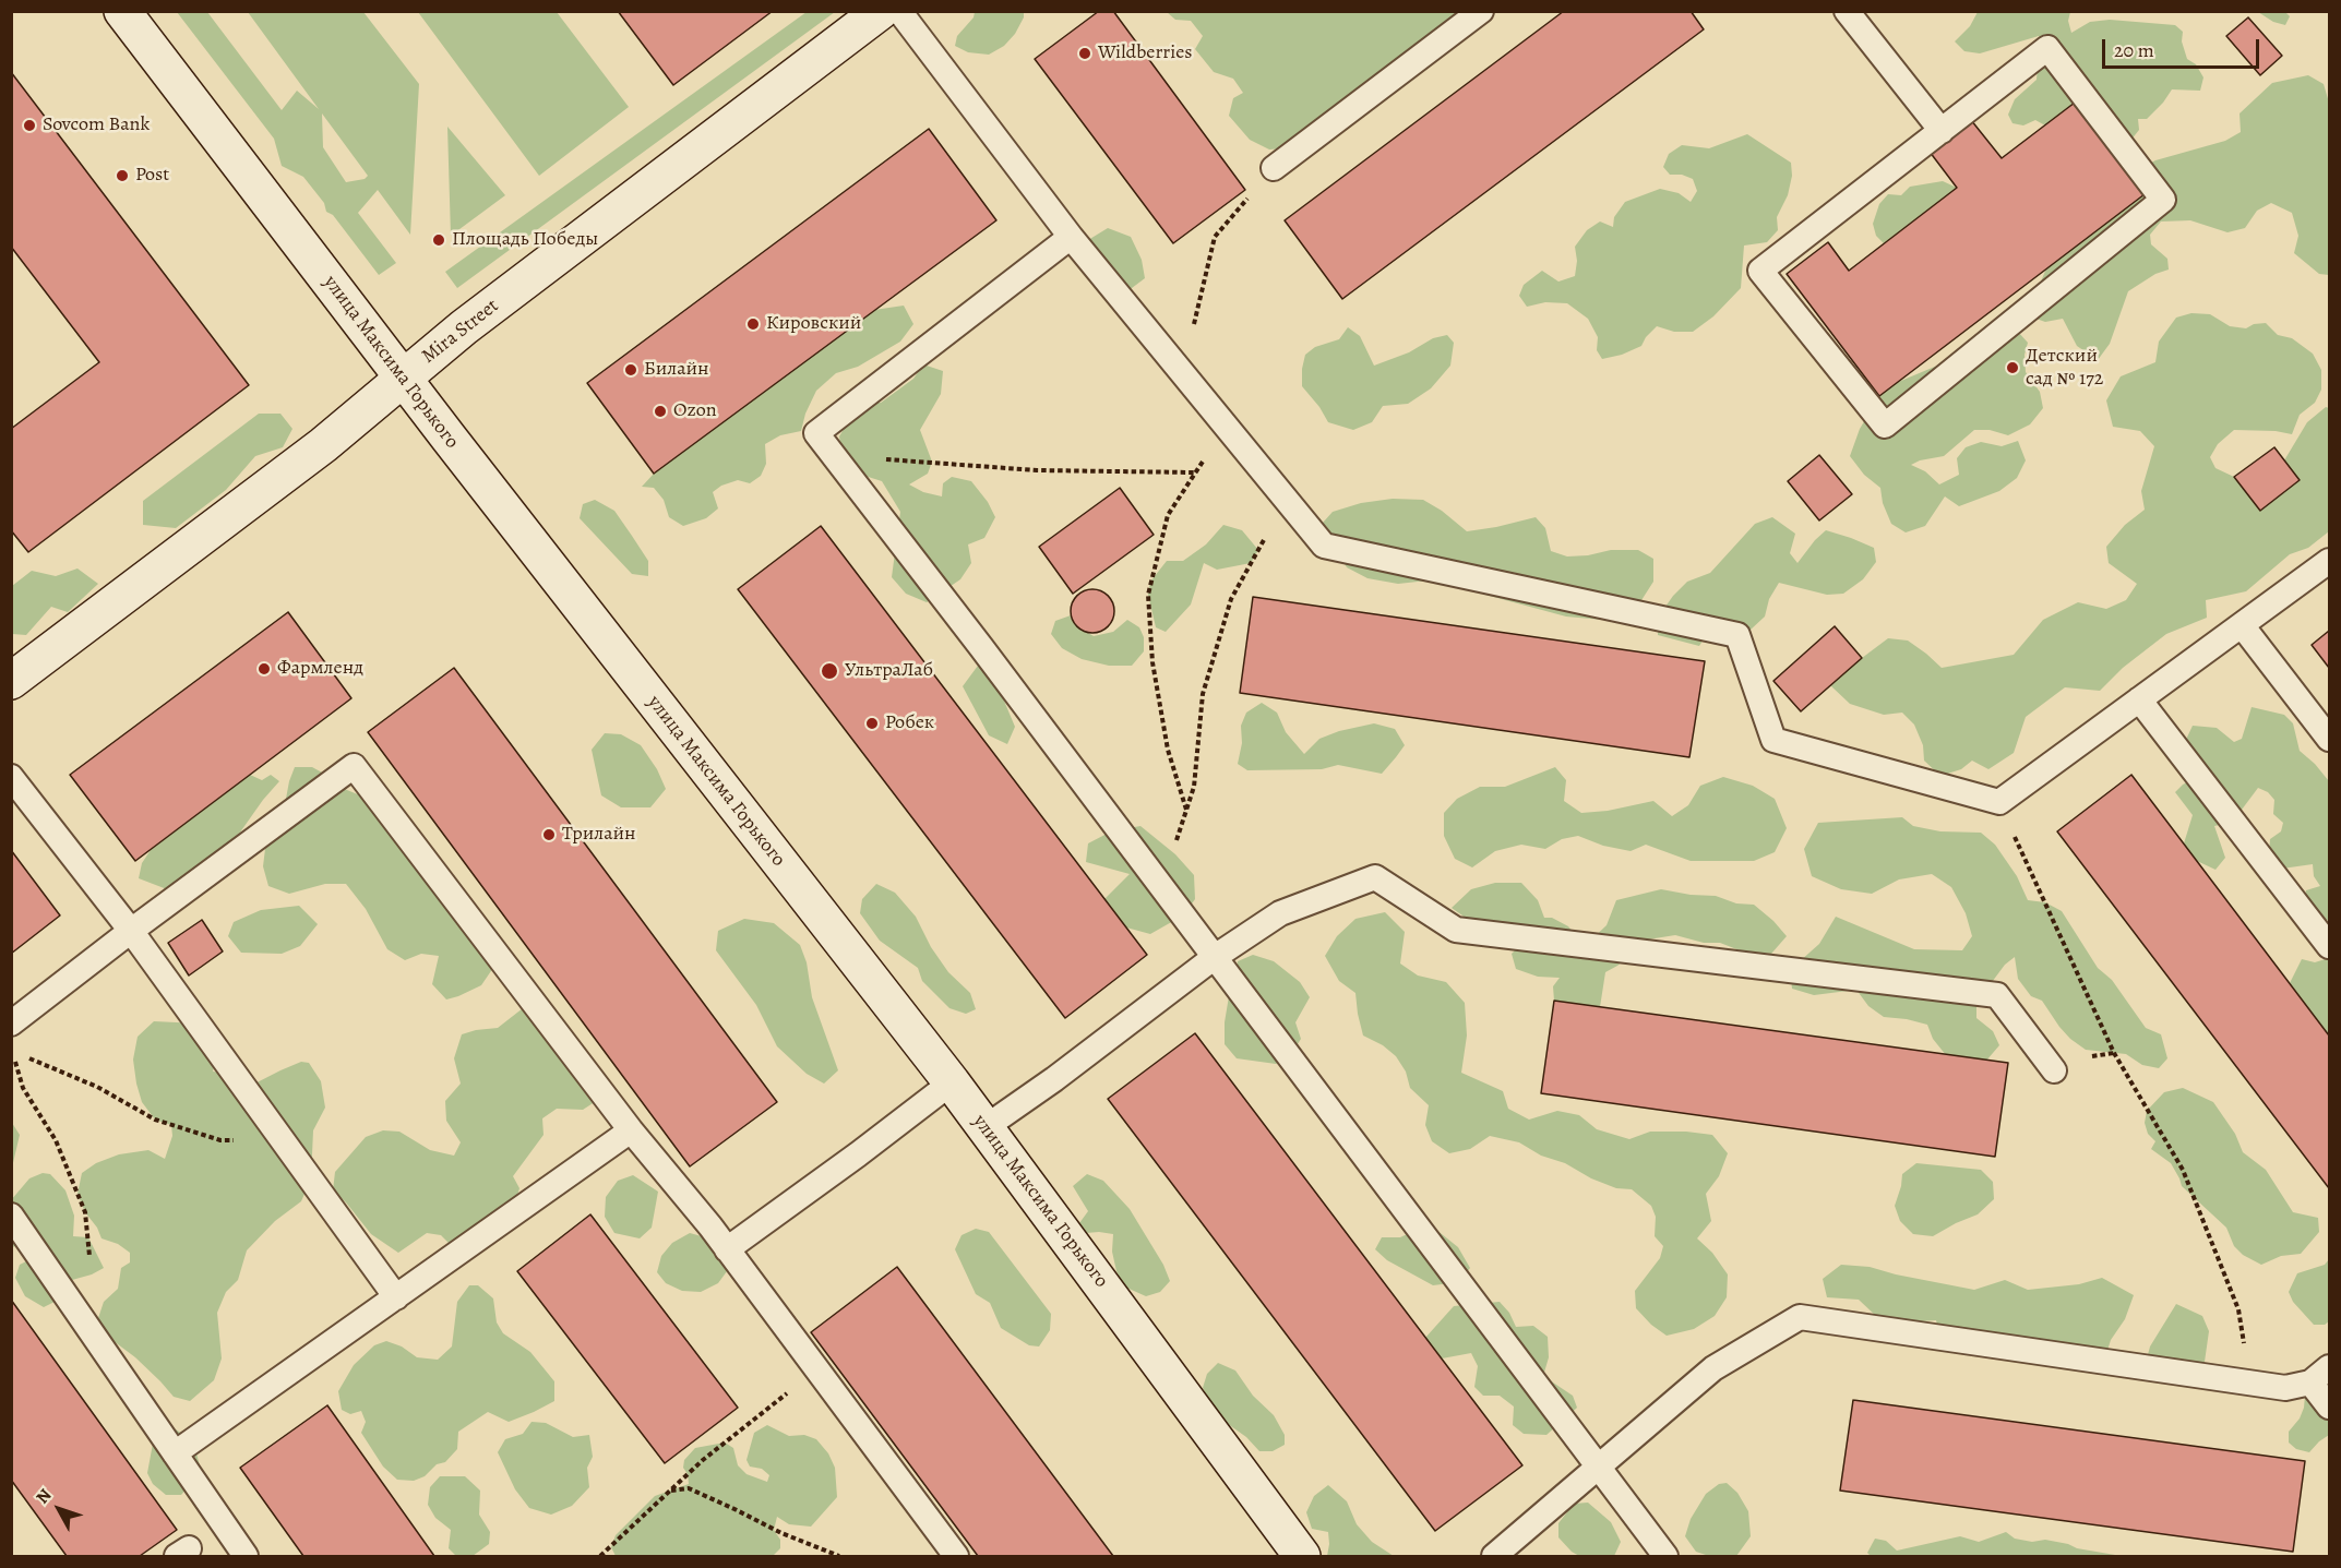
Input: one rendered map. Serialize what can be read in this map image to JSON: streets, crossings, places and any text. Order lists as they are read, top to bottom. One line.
{"streets":{"main road":["Mira Street","улица Максима Горького"]},"crossings":[["Mira Street","улица Максима Горького"]],"places":["Wildberries","Sovcom Bank","Post","Площадь Победы","Кировский","Детский сад № 172","Билайн","Ozon","Фармленд","УльтраЛаб","Робек","Трилайн"],"scale_bar":"20 m","north":"top left"}
